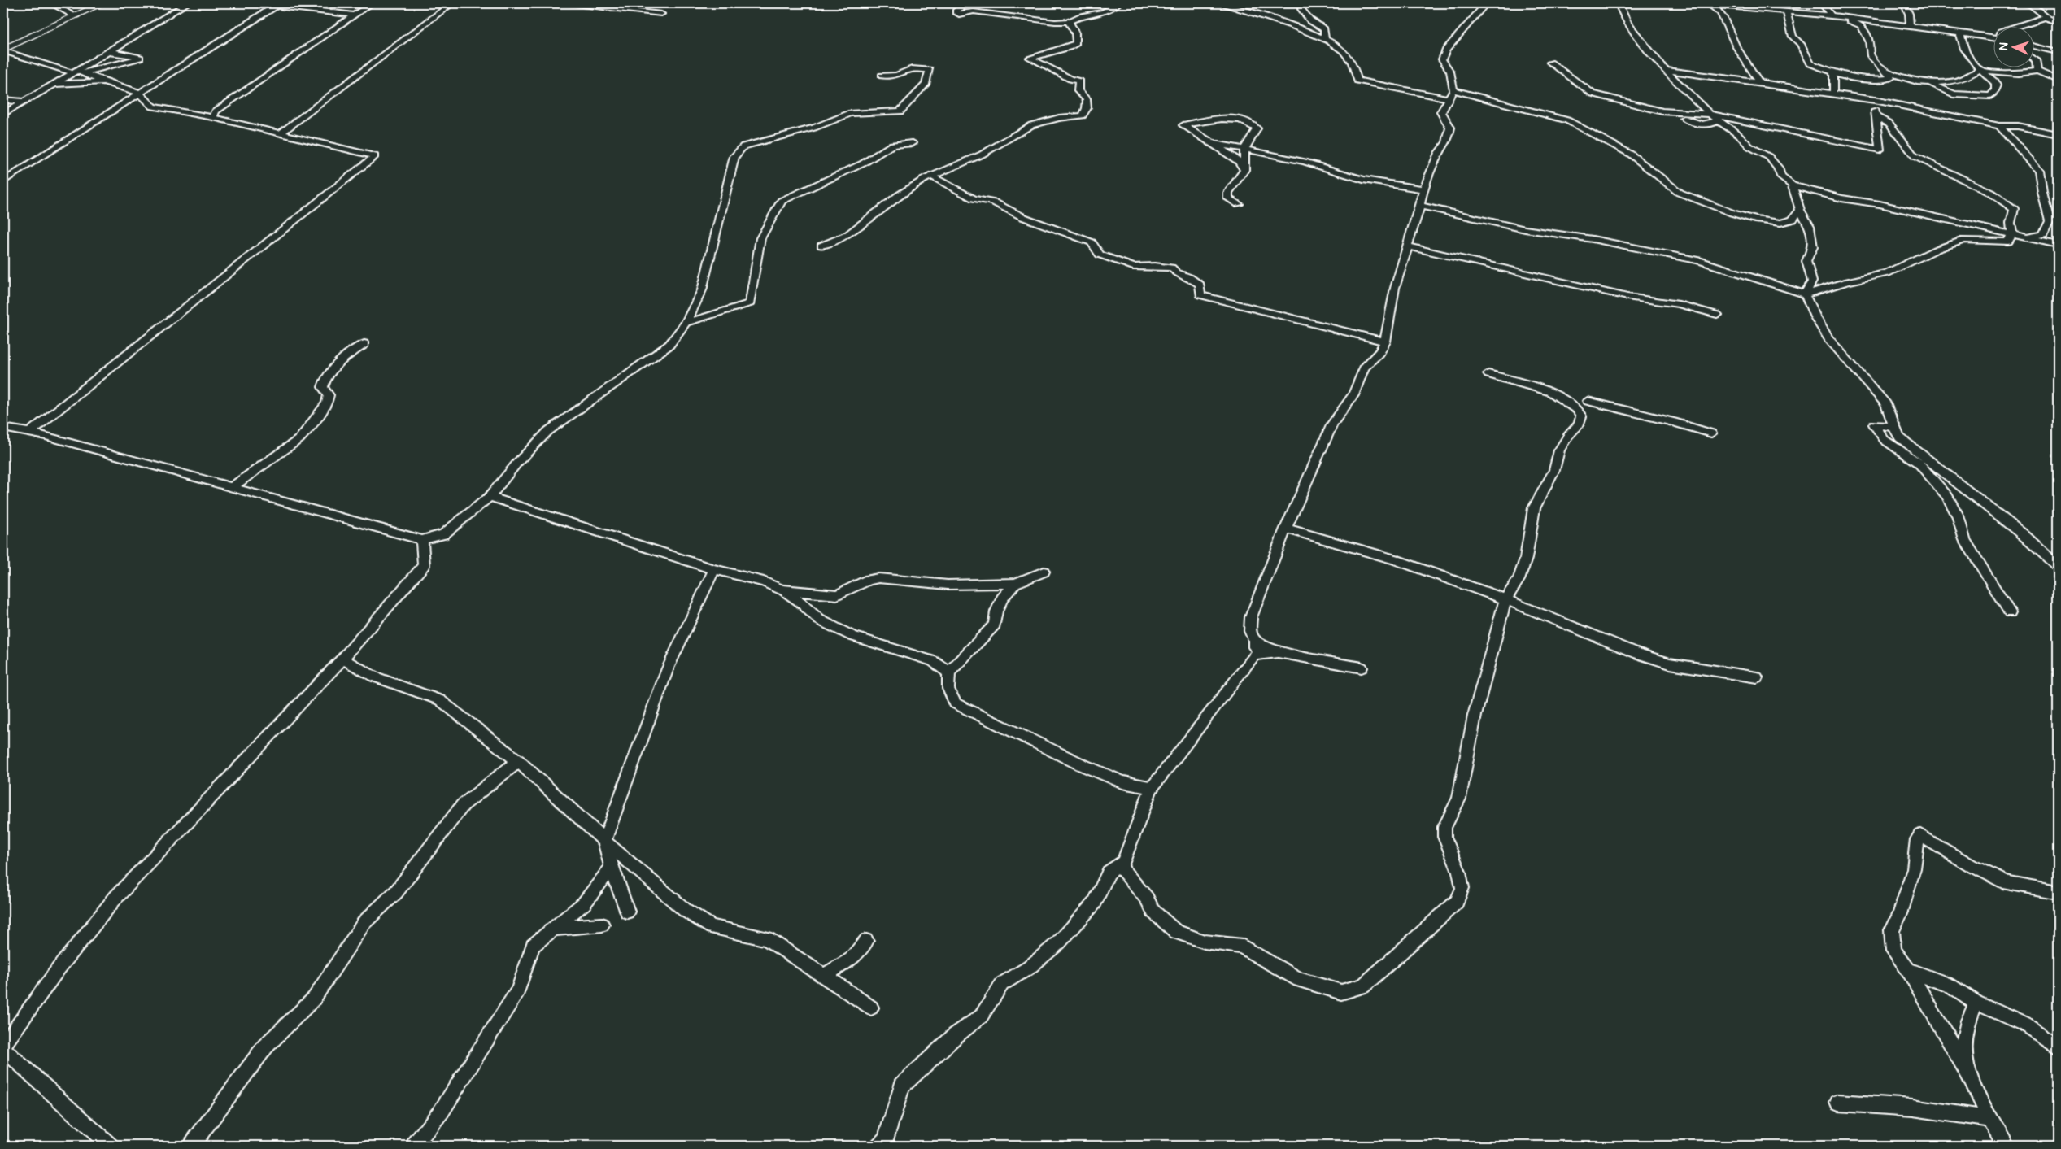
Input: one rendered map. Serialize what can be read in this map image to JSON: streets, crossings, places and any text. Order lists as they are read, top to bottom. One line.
{"north":"left"}
